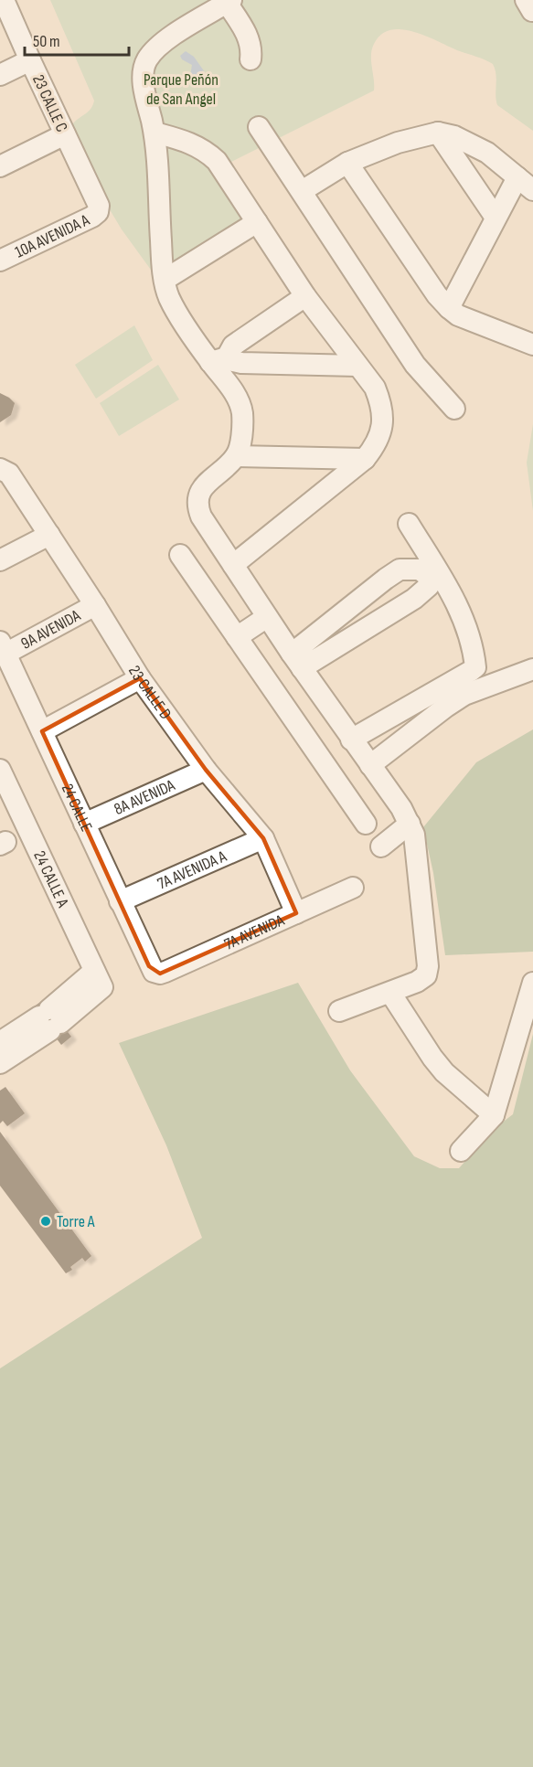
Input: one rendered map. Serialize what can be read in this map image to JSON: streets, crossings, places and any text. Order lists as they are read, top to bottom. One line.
{"streets":{"street":["23 CALLE C","10A AVENIDA A","9A AVENIDA","23 CALLE D","8A AVENIDA","24 CALLE","7A AVENIDA A","24 CALLE A","7A AVENIDA"]},"crossings":[["23 CALLE C","10A AVENIDA A"],["9A AVENIDA","23 CALLE D"],["9A AVENIDA","24 CALLE"],["23 CALLE D","8A AVENIDA"],["23 CALLE D","7A AVENIDA A"],["23 CALLE D","7A AVENIDA"],["8A AVENIDA","24 CALLE"],["24 CALLE","7A AVENIDA A"],["24 CALLE","7A AVENIDA"]],"parks":["Parque Peñón de San Angel"],"places":["Torre A"],"scale_bar":"50 m"}
